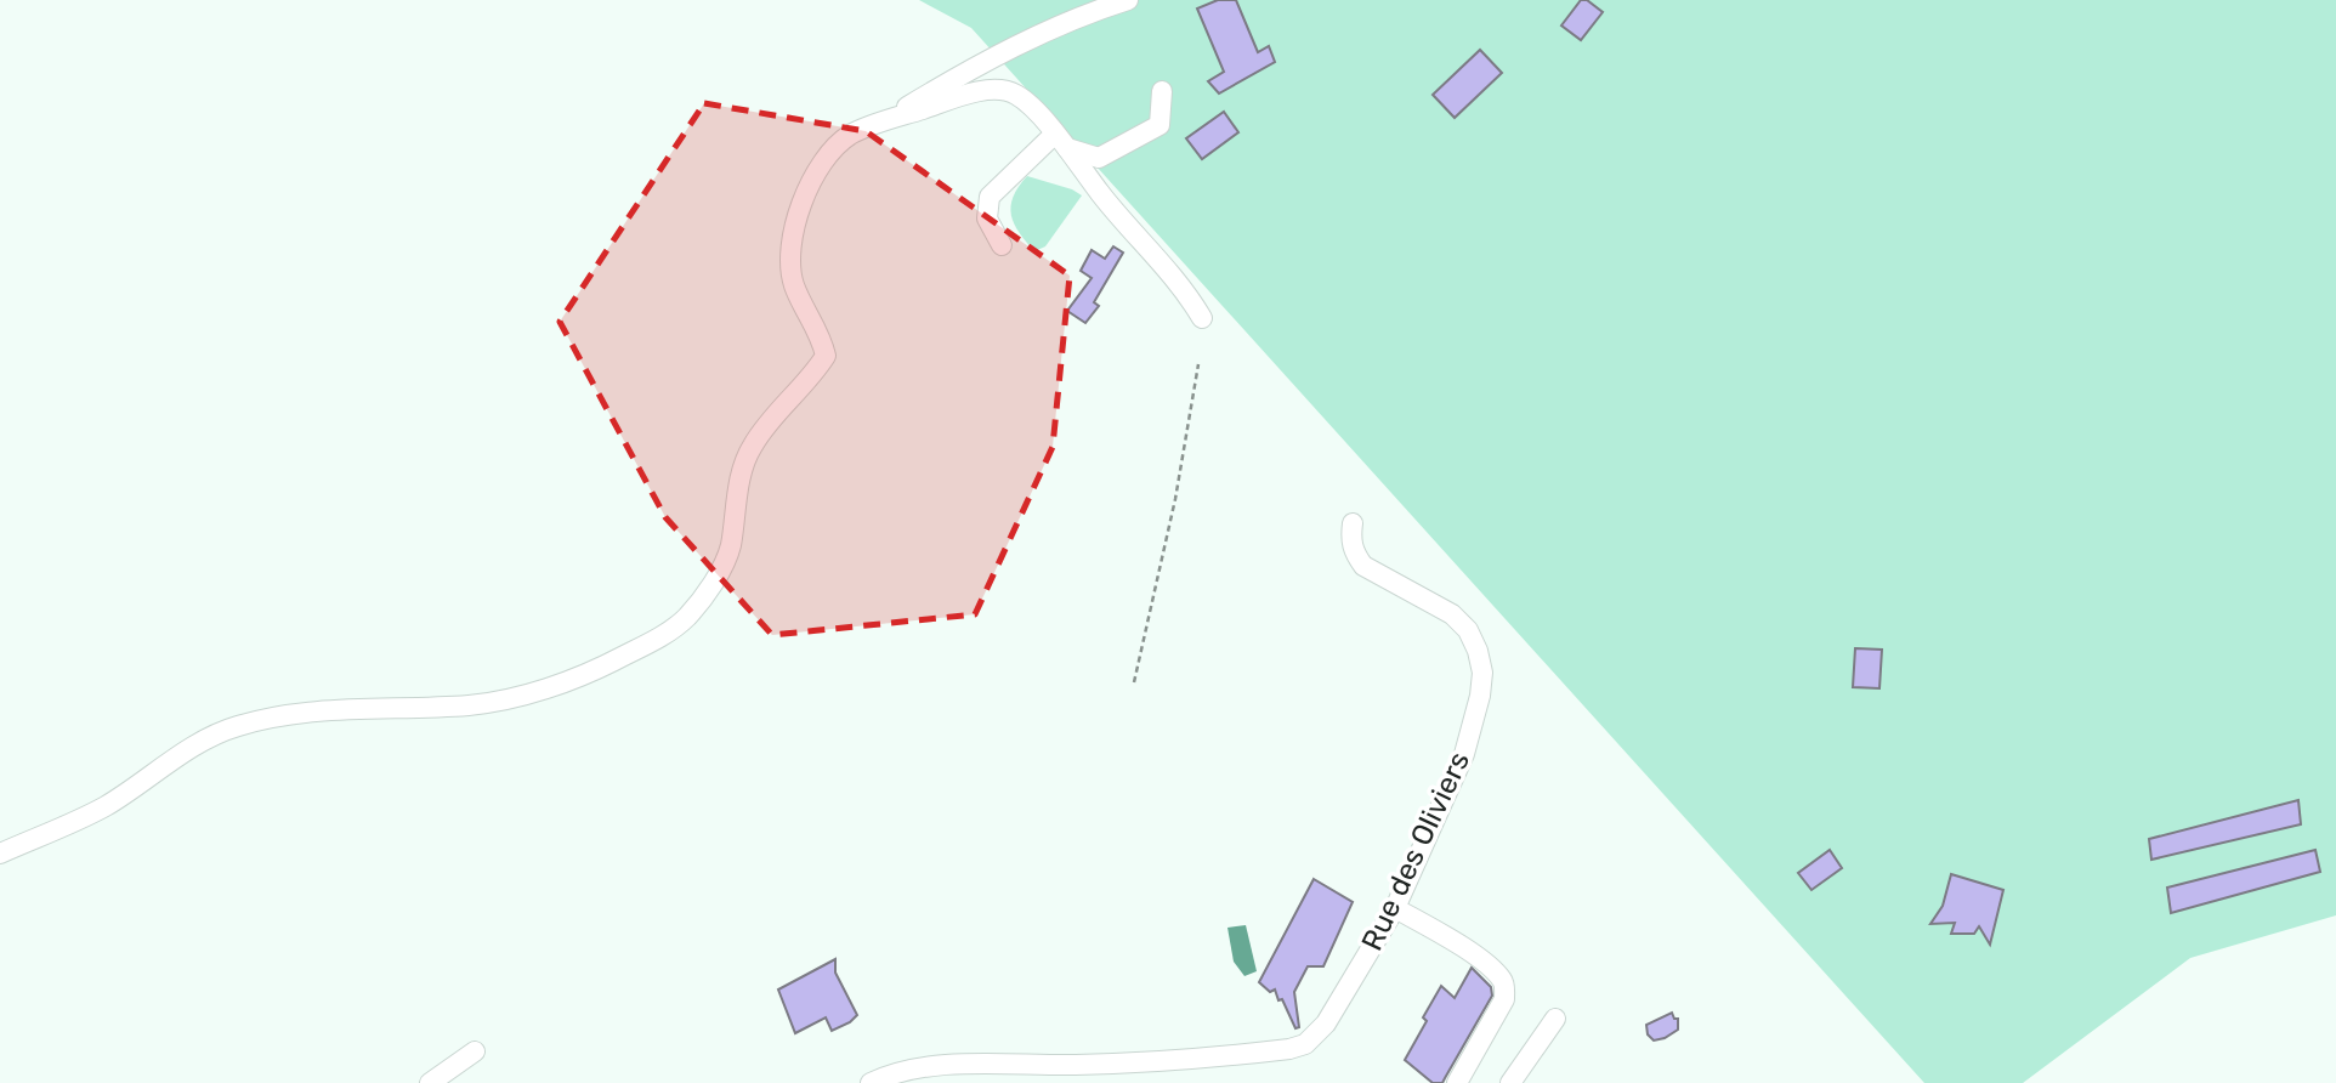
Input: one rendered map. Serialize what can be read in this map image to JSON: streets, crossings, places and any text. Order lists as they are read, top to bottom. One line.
{"streets":{"street":["Rue des Oliviers"]}}
